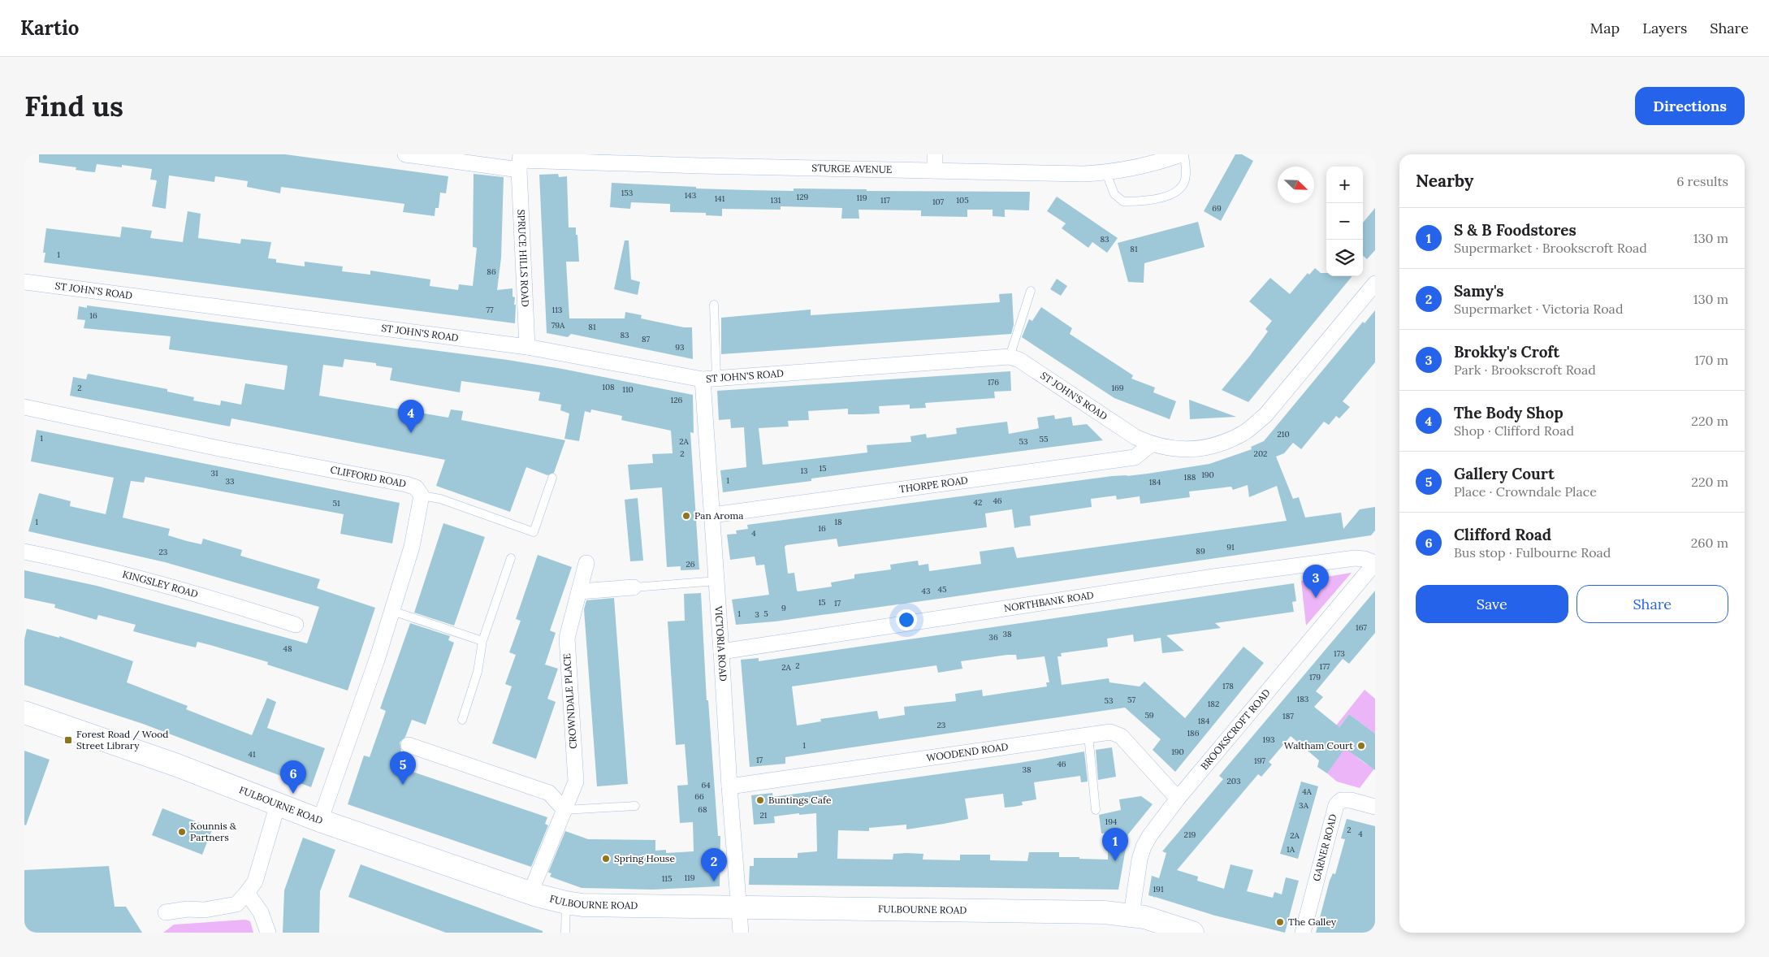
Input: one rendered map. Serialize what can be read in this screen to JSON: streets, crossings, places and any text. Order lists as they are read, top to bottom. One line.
{"streets":{"main road":["FULBOURNE ROAD"],"street":["STURGE AVENUE","SPRUCE HILLS ROAD","ST JOHN'S ROAD","CLIFFORD ROAD","THORPE ROAD","KINGSLEY ROAD","NORTHBANK ROAD","VICTORIA ROAD","CROWNDALE PLACE","BROOKSCROFT ROAD","WOODEND ROAD","GARNER ROAD"]},"crossings":[["STURGE AVENUE","SPRUCE HILLS ROAD"],["SPRUCE HILLS ROAD","ST JOHN'S ROAD"],["ST JOHN'S ROAD","THORPE ROAD"],["ST JOHN'S ROAD","VICTORIA ROAD"],["THORPE ROAD","VICTORIA ROAD"],["NORTHBANK ROAD","VICTORIA ROAD"],["NORTHBANK ROAD","BROOKSCROFT ROAD"],["VICTORIA ROAD","WOODEND ROAD"],["VICTORIA ROAD","FULBOURNE ROAD"],["CROWNDALE PLACE","FULBOURNE ROAD"],["BROOKSCROFT ROAD","WOODEND ROAD"],["BROOKSCROFT ROAD","FULBOURNE ROAD"]],"places":{"other":["Pan Aroma","Waltham Court","Buntings Cafe","Kounnis & Partners","Spring House","The Galley"],"transit":["Forest Road / Wood Street Library"]},"house_numbers":["153","143","129","119","141","131","117","105","107","69","83","81","1","86","77","113","16","79A","81","83","87","93","176","108","2","169","110","126","210","1","55","2A","53","2","202","15","13","31","190","188","1","33","184","46","42","51","1","18","16","4","91","89","23","26","45","43","15","17","9","1","5","3","167","38","36","48","173","2","177","2A","179","178","183","57","53","182","59","187","184","23","186","193","1","190","41","17","197","46","38","203","64","4A","66","3A","68","21","194","2","4","219","2A","1A","119","115","191"],"north":"bottom right","page":{"header":"Kartio","nav":["Map","Layers","Share"],"buttons":["Directions",["Save","Share"]],"title":"Find us","heading":["Nearby","6 results"],"map_buttons":["+","−"],"list":[{"mark":"1","name":"S & B Foodstores","note":"Supermarket · Brookscroft Road","value":"130 m"},{"mark":"2","name":"Samy's","note":"Supermarket · Victoria Road","value":"130 m"},{"mark":"3","name":"Brokky's Croft","note":"Park · Brookscroft Road","value":"170 m"},{"mark":"4","name":"The Body Shop","note":"Shop · Clifford Road","value":"220 m"},{"mark":"5","name":"Gallery Court","note":"Place · Crowndale Place","value":"220 m"},{"mark":"6","name":"Clifford Road","note":"Bus stop · Fulbourne Road","value":"260 m"}],"pins":["4","3","5","6","1","2"]}}
